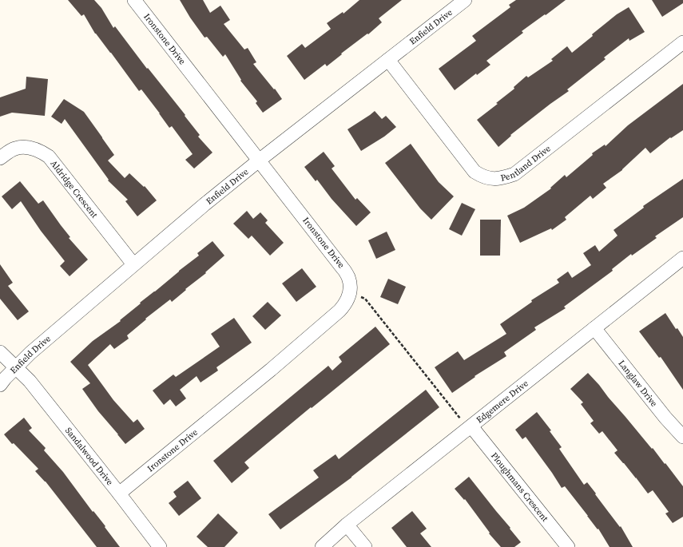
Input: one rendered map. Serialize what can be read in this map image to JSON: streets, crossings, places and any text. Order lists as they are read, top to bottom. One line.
{"streets":{"street":["Enfield Drive","Ironstone Drive","Pentland Drive","Aldridge Crescent","Langlaw Drive","Edgemere Drive","Sandalwood Drive","Ploughmans Crescent"]},"crossings":[["Enfield Drive","Ironstone Drive"],["Enfield Drive","Pentland Drive"],["Enfield Drive","Aldridge Crescent"],["Enfield Drive","Sandalwood Drive"],["Ironstone Drive","Sandalwood Drive"],["Langlaw Drive","Edgemere Drive"],["Edgemere Drive","Ploughmans Crescent"]]}
